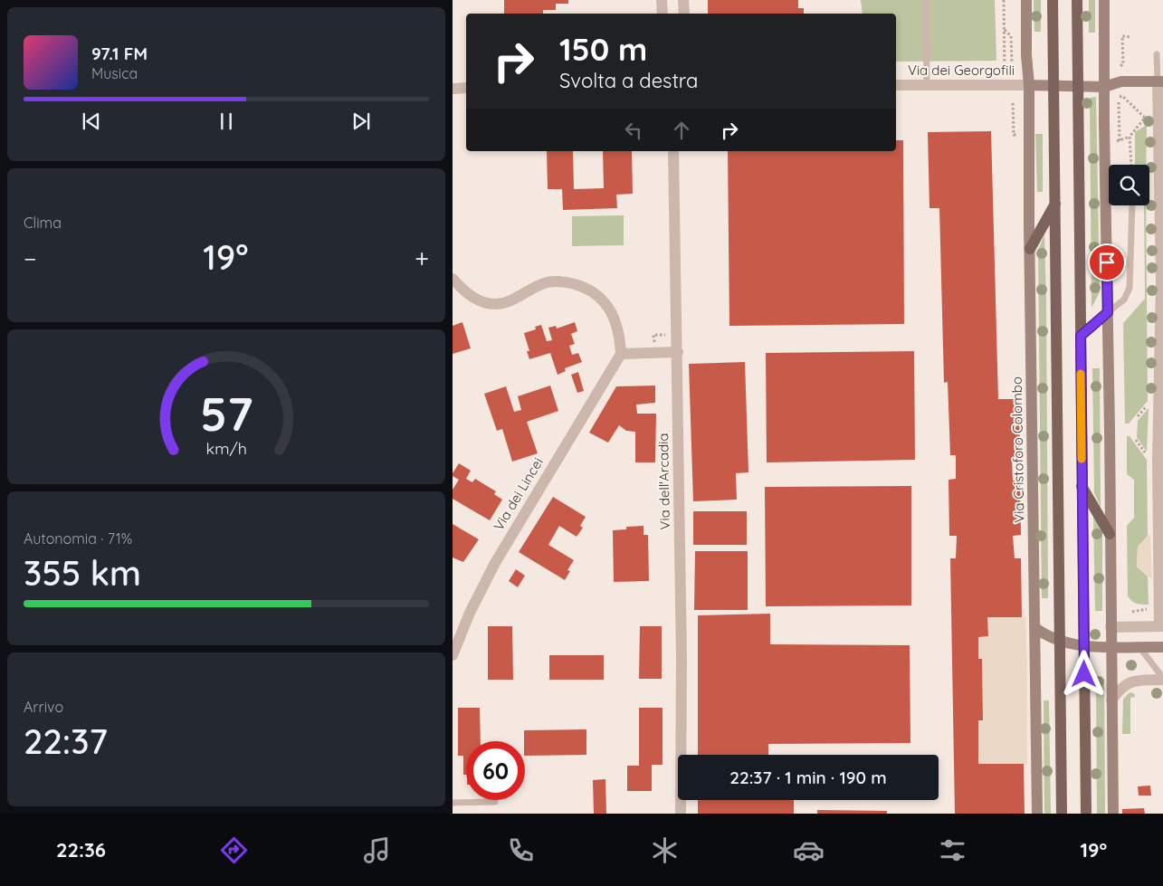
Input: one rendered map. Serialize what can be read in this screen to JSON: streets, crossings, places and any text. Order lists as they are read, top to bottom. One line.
{"streets":{"main road":["Via Cristoforo Colombo"],"street":["Via dei Georgofili","Via dell'Arcadia","Via dei Lincei"]},"crossings":[["Via dei Georgofili","Via Cristoforo Colombo"]],"page":{"turn":["150 m","Svolta a destra"],"song":["97.1 FM","Musica"],"tile":["Clima",["Autonomia · 71%","355 km"],["Arrivo","22:37"]],"heat":["−","19°","+"],"limit":"60","trip":"22:37 · 1 min · 190 m","tabs":["22:36","19°"],"gauge":["57","km/h"]}}
